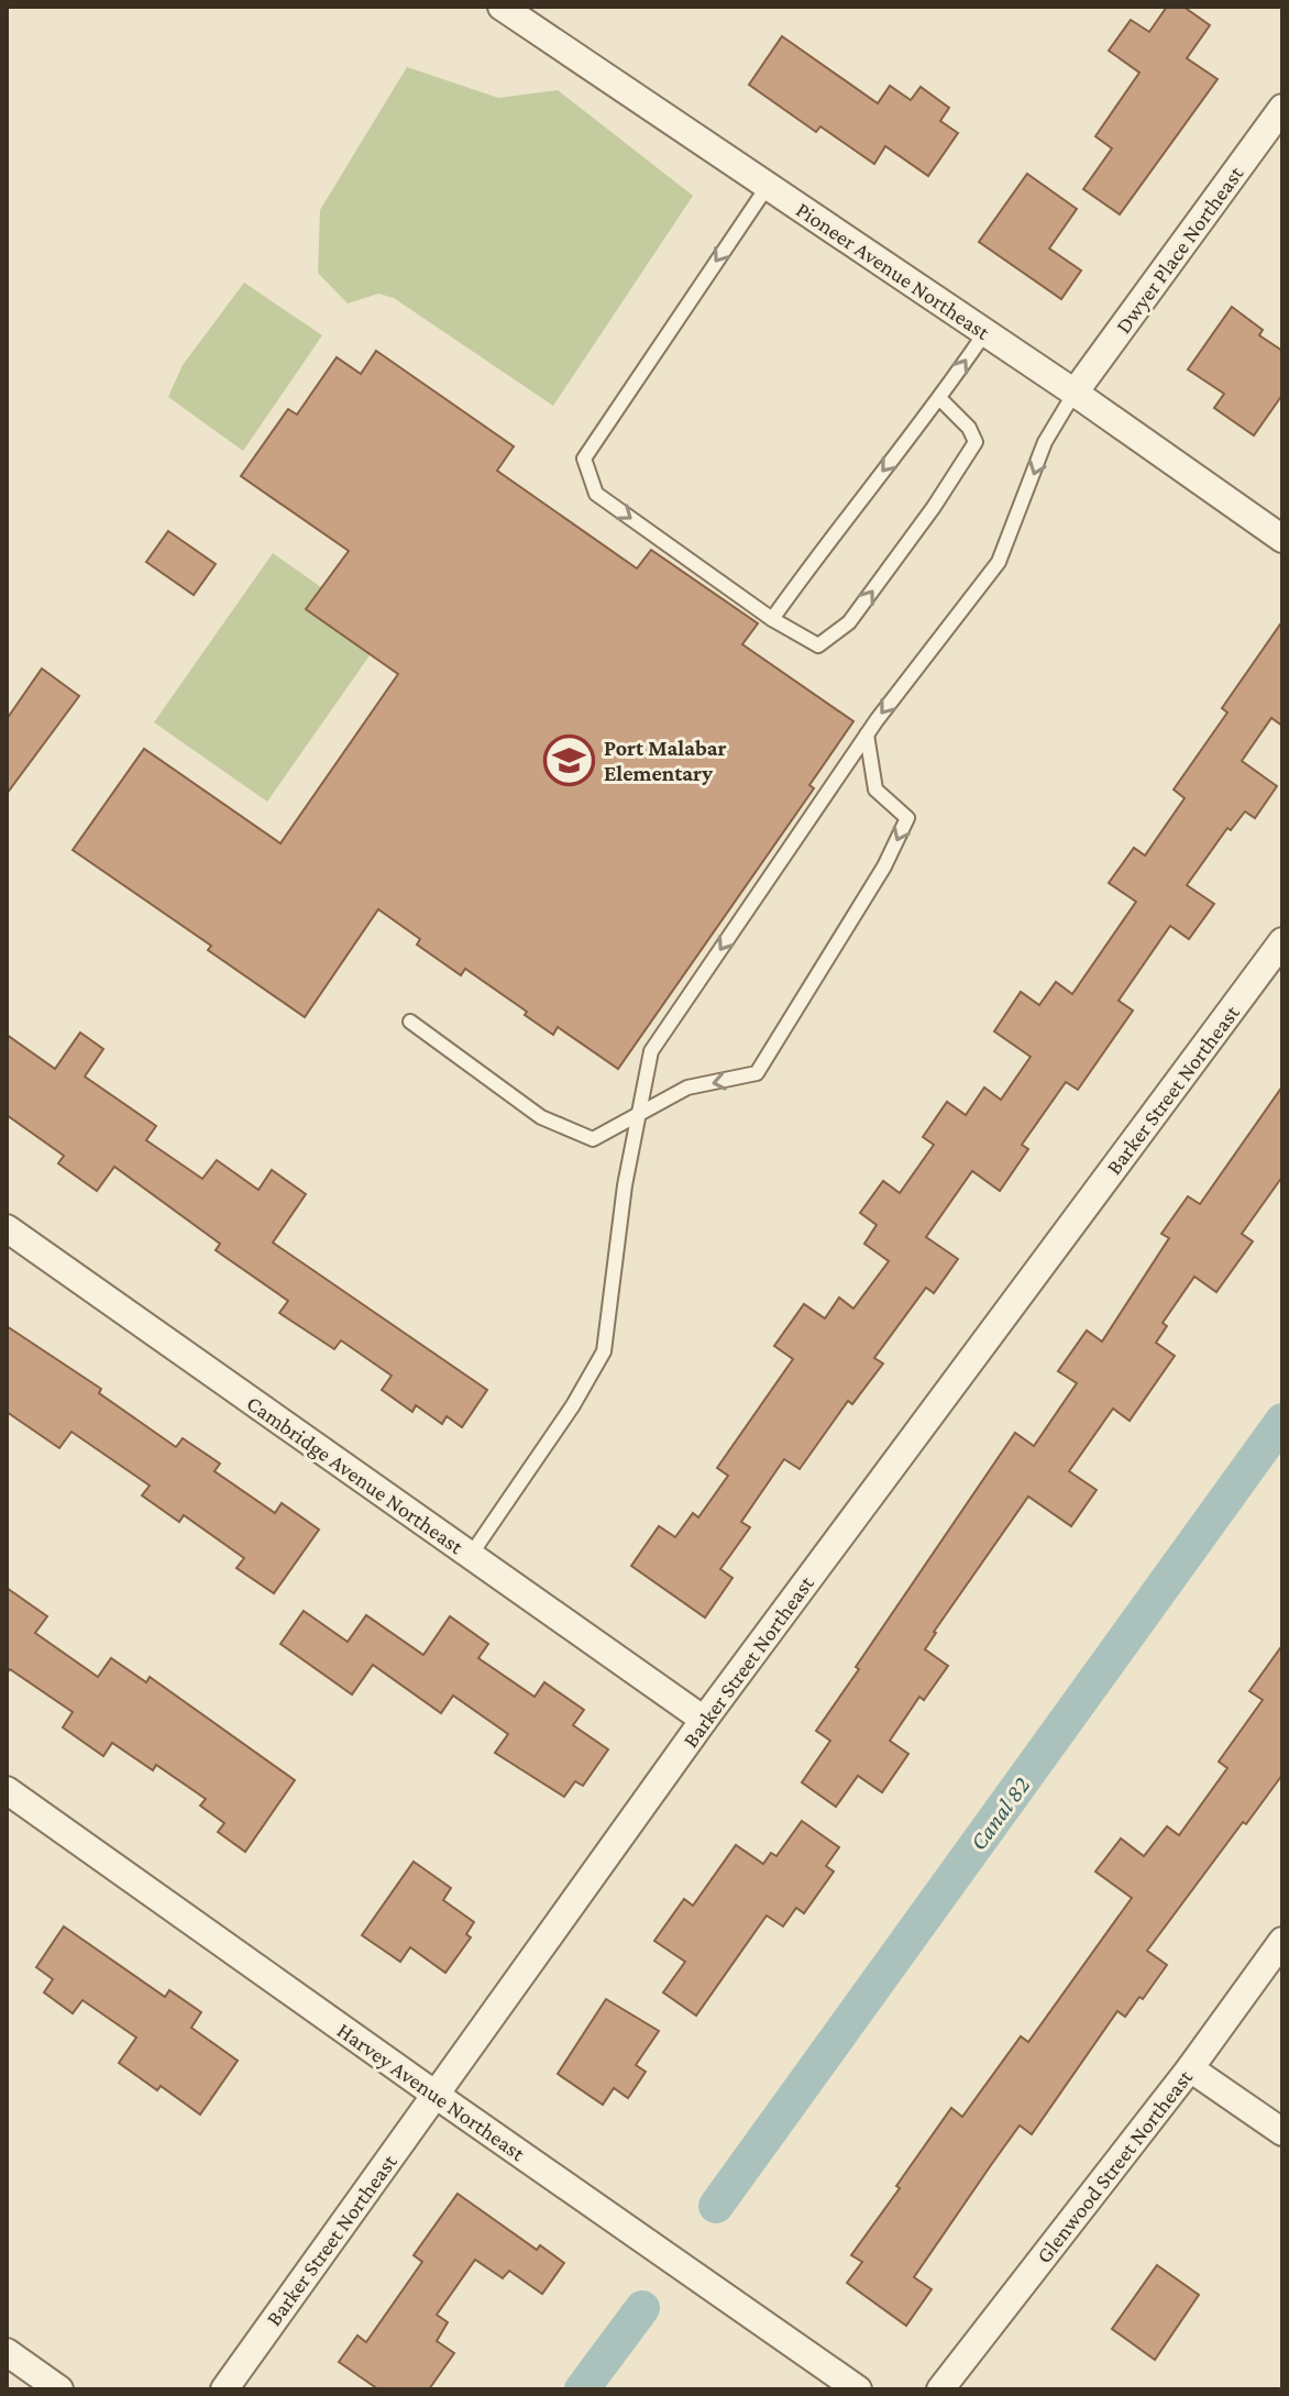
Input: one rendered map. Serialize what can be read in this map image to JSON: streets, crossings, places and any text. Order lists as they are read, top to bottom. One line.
{"streets":{"street":["Dwyer Place Northeast","Pioneer Avenue Northeast","Barker Street Northeast","Cambridge Avenue Northeast","Harvey Avenue Northeast","Glenwood Street Northeast"]},"crossings":[["Dwyer Place Northeast","Pioneer Avenue Northeast"],["Barker Street Northeast","Cambridge Avenue Northeast"],["Barker Street Northeast","Harvey Avenue Northeast"]],"water":["Canal 82"],"places":{"school or university":["Port Malabar Elementary"]}}
